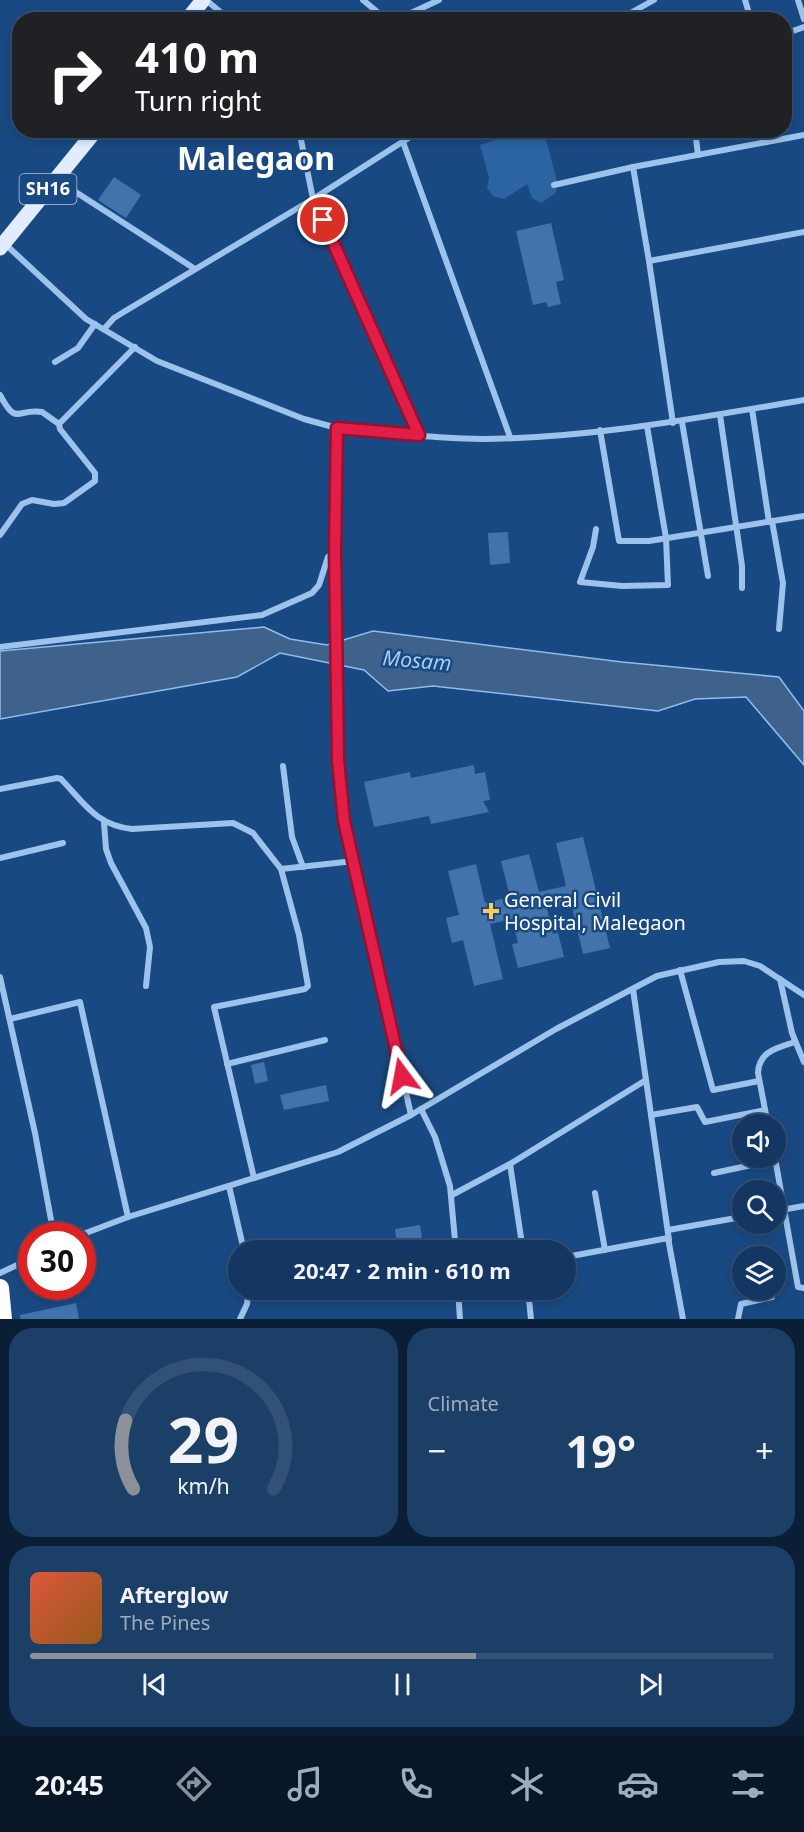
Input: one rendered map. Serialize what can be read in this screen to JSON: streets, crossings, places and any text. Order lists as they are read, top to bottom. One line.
{"streets":{"main road":["SH16"]},"districts":["Malegaon"],"water":["Mosam"],"places":{"health":["General Civil Hospital, Malegaon"]},"page":{"turn":["410 m","Turn right"],"limit":"30","trip":"20:47 · 2 min · 610 m","tile":"Climate","heat":["−","19°","+"],"song":["Afterglow","The Pines"],"tabs":"20:45","gauge":["29","km/h"]}}
